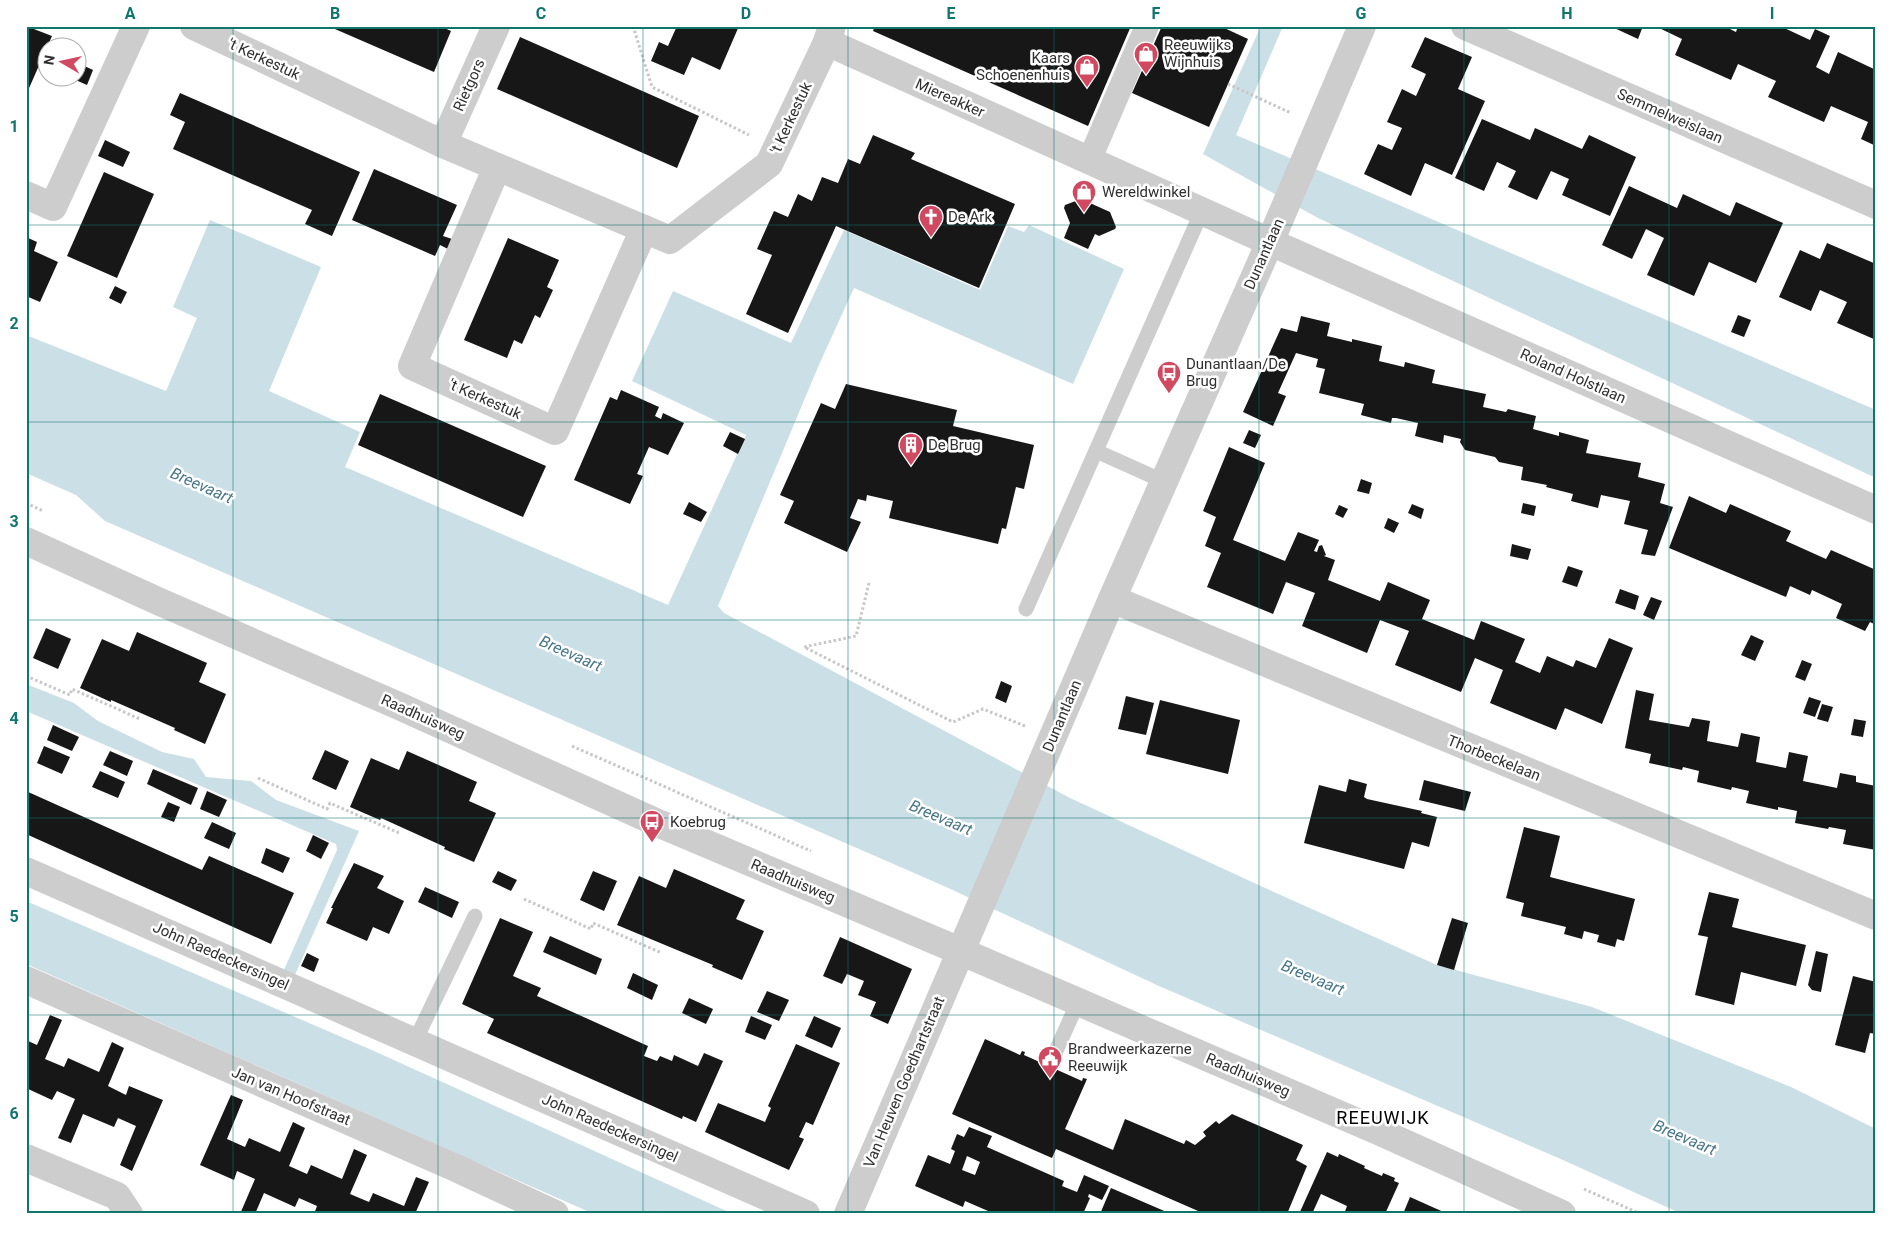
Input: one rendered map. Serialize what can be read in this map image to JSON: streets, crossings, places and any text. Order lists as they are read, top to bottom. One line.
{"streets":{"street":["'t Kerkestuk","Rietgors","Miereakker","Semmelweislaan","Dunantlaan","Roland Holstlaan","Raadhuisweg","Thorbeckelaan","John Raedeckersingel","Van Heuven Goedhartstraat","Jan van Hoofstraat"]},"crossings":[["'t Kerkestuk","Rietgors"],["'t Kerkestuk","Miereakker"],["Miereakker","Dunantlaan"],["Miereakker","Roland Holstlaan"],["Dunantlaan","Roland Holstlaan"],["Dunantlaan","Raadhuisweg"],["Dunantlaan","Thorbeckelaan"],["Dunantlaan","Van Heuven Goedhartstraat"],["Raadhuisweg","Van Heuven Goedhartstraat"]],"districts":["REEUWIJK"],"water":["Breevaart"],"places":{"shop":["Reeuwijks Wijnhuis","Kaars Schoenenhuis","Wereldwinkel"],"church":["De Ark"],"bus stop":["Dunantlaan/De Brug","Koebrug"],"building":["De Brug"],"public building":["Brandweerkazerne Reeuwijk"]},"north":"left","grid":{"columns":["A","B","C","D","E","F","G","H","I"],"rows":["1","2","3","4","5","6"]}}
